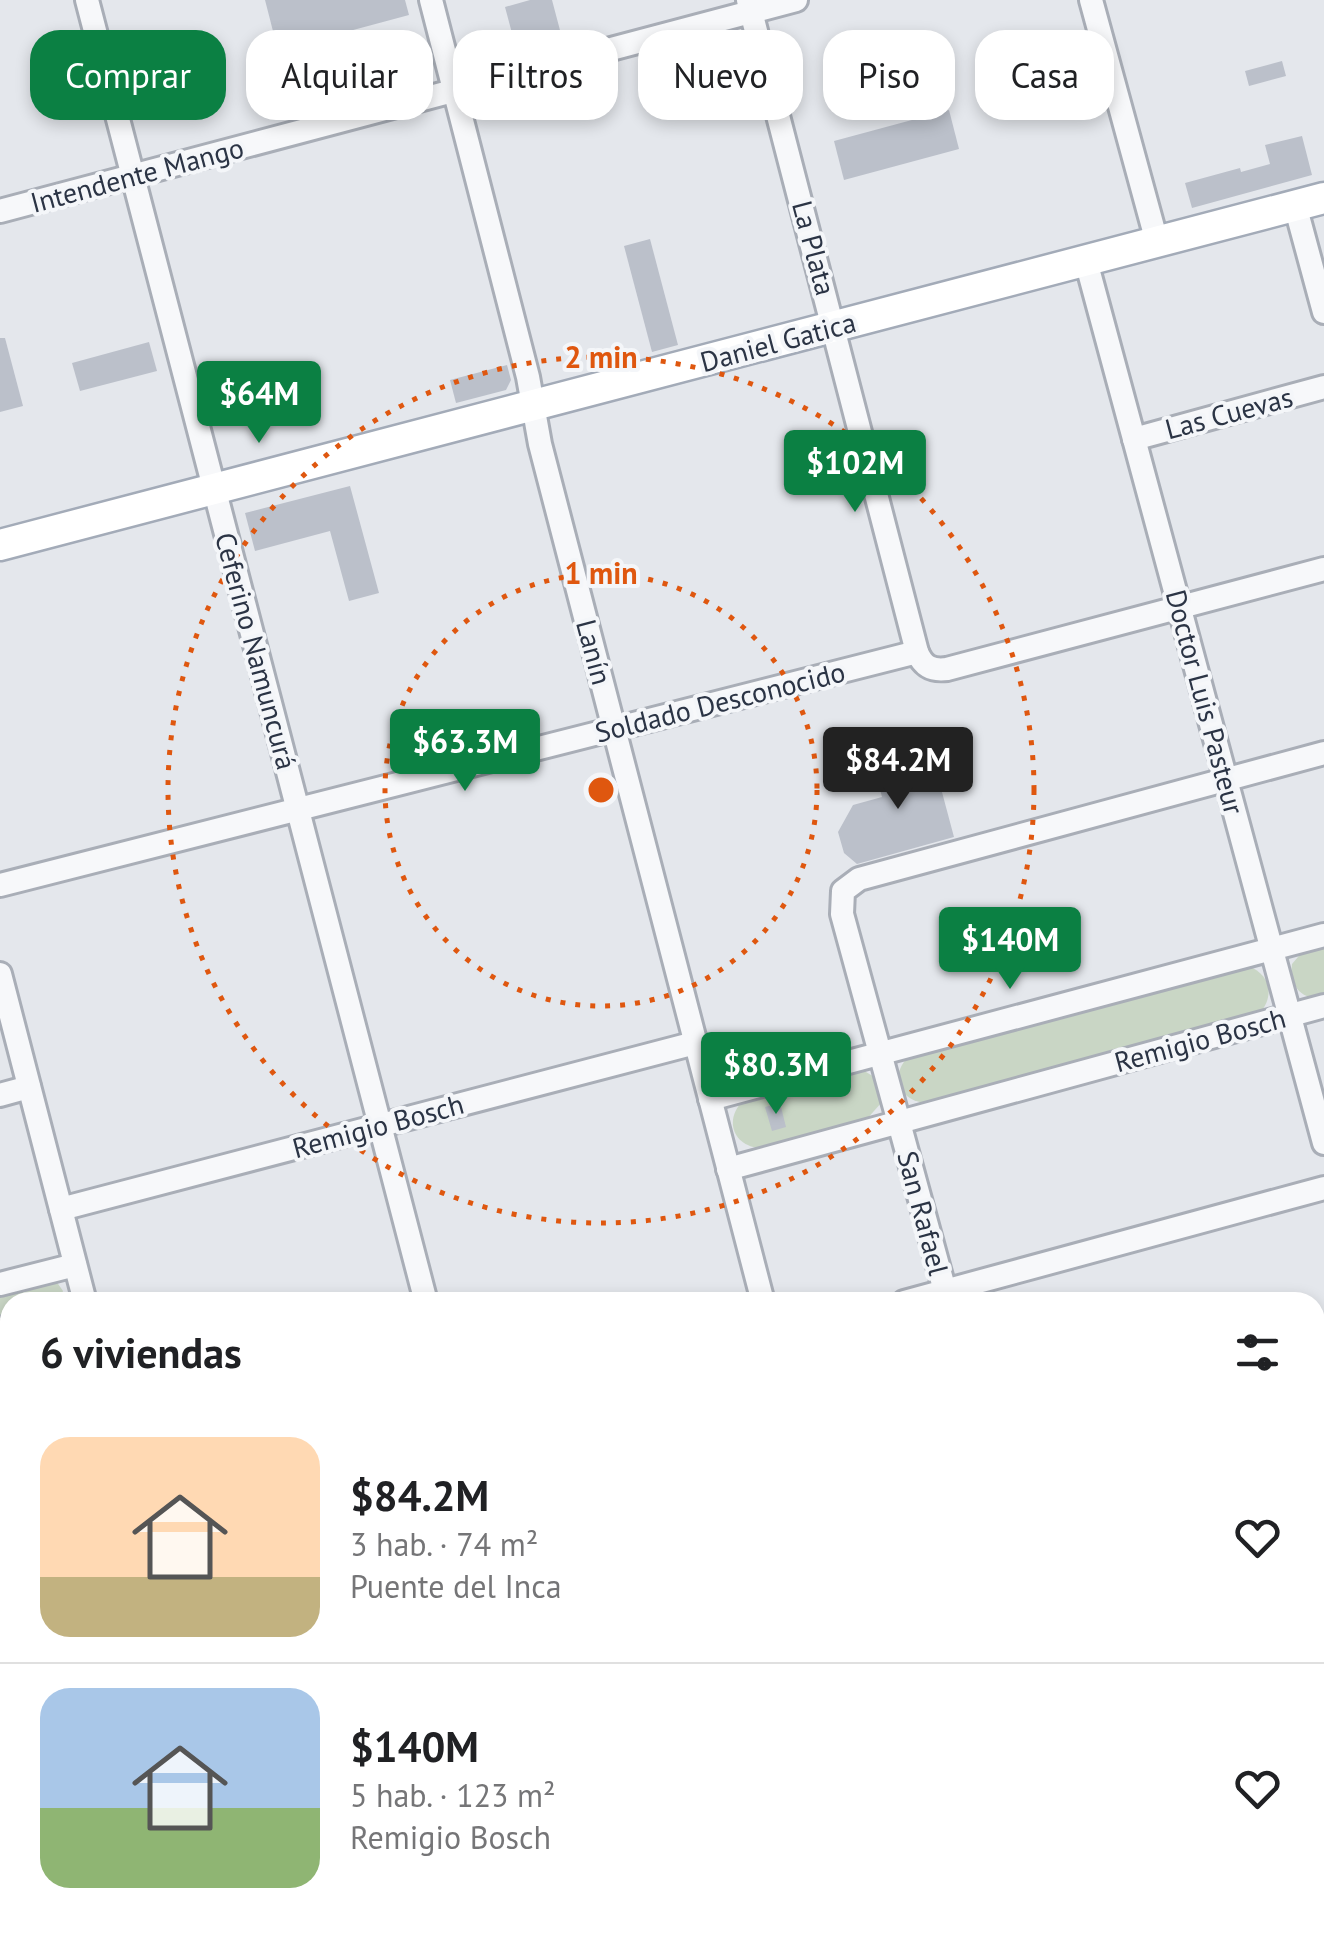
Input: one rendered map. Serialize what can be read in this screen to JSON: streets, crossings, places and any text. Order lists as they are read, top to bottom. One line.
{"streets":{"main road":["Daniel Gatica"],"street":["Intendente Mango","La Plata","Las Cuevas","Ceferino Namuncurá","Lanín","Soldado Desconocido","Doctor Luis Pasteur","Remigio Bosch","San Rafael"]},"crossings":[["Intendente Mango","La Plata"],["Intendente Mango","Ceferino Namuncurá"],["La Plata","Daniel Gatica"],["La Plata","Soldado Desconocido"],["Daniel Gatica","Ceferino Namuncurá"],["Daniel Gatica","Lanín"],["Daniel Gatica","Doctor Luis Pasteur"],["Las Cuevas","Doctor Luis Pasteur"],["Ceferino Namuncurá","Soldado Desconocido"],["Ceferino Namuncurá","Remigio Bosch"],["Lanín","Soldado Desconocido"],["Lanín","Remigio Bosch"],["Soldado Desconocido","Doctor Luis Pasteur"],["Doctor Luis Pasteur","Remigio Bosch"],["Doctor Luis Pasteur","San Rafael"],["Remigio Bosch","San Rafael"]],"page":{"chip":["Comprar","Alquilar","Filtros","Nuevo","Piso","Casa"],"price":["$64M","$102M","$63.3M","$84.2M","$140M","$80.3M"],"heading":"6 viviendas","list":[{"name":"$84.2M","note":"3 hab. · 74 m² · Puente del Inca"},{"name":"$140M","note":"5 hab. · 123 m² · Remigio Bosch"}]},"rings":["2 min","1 min"]}
